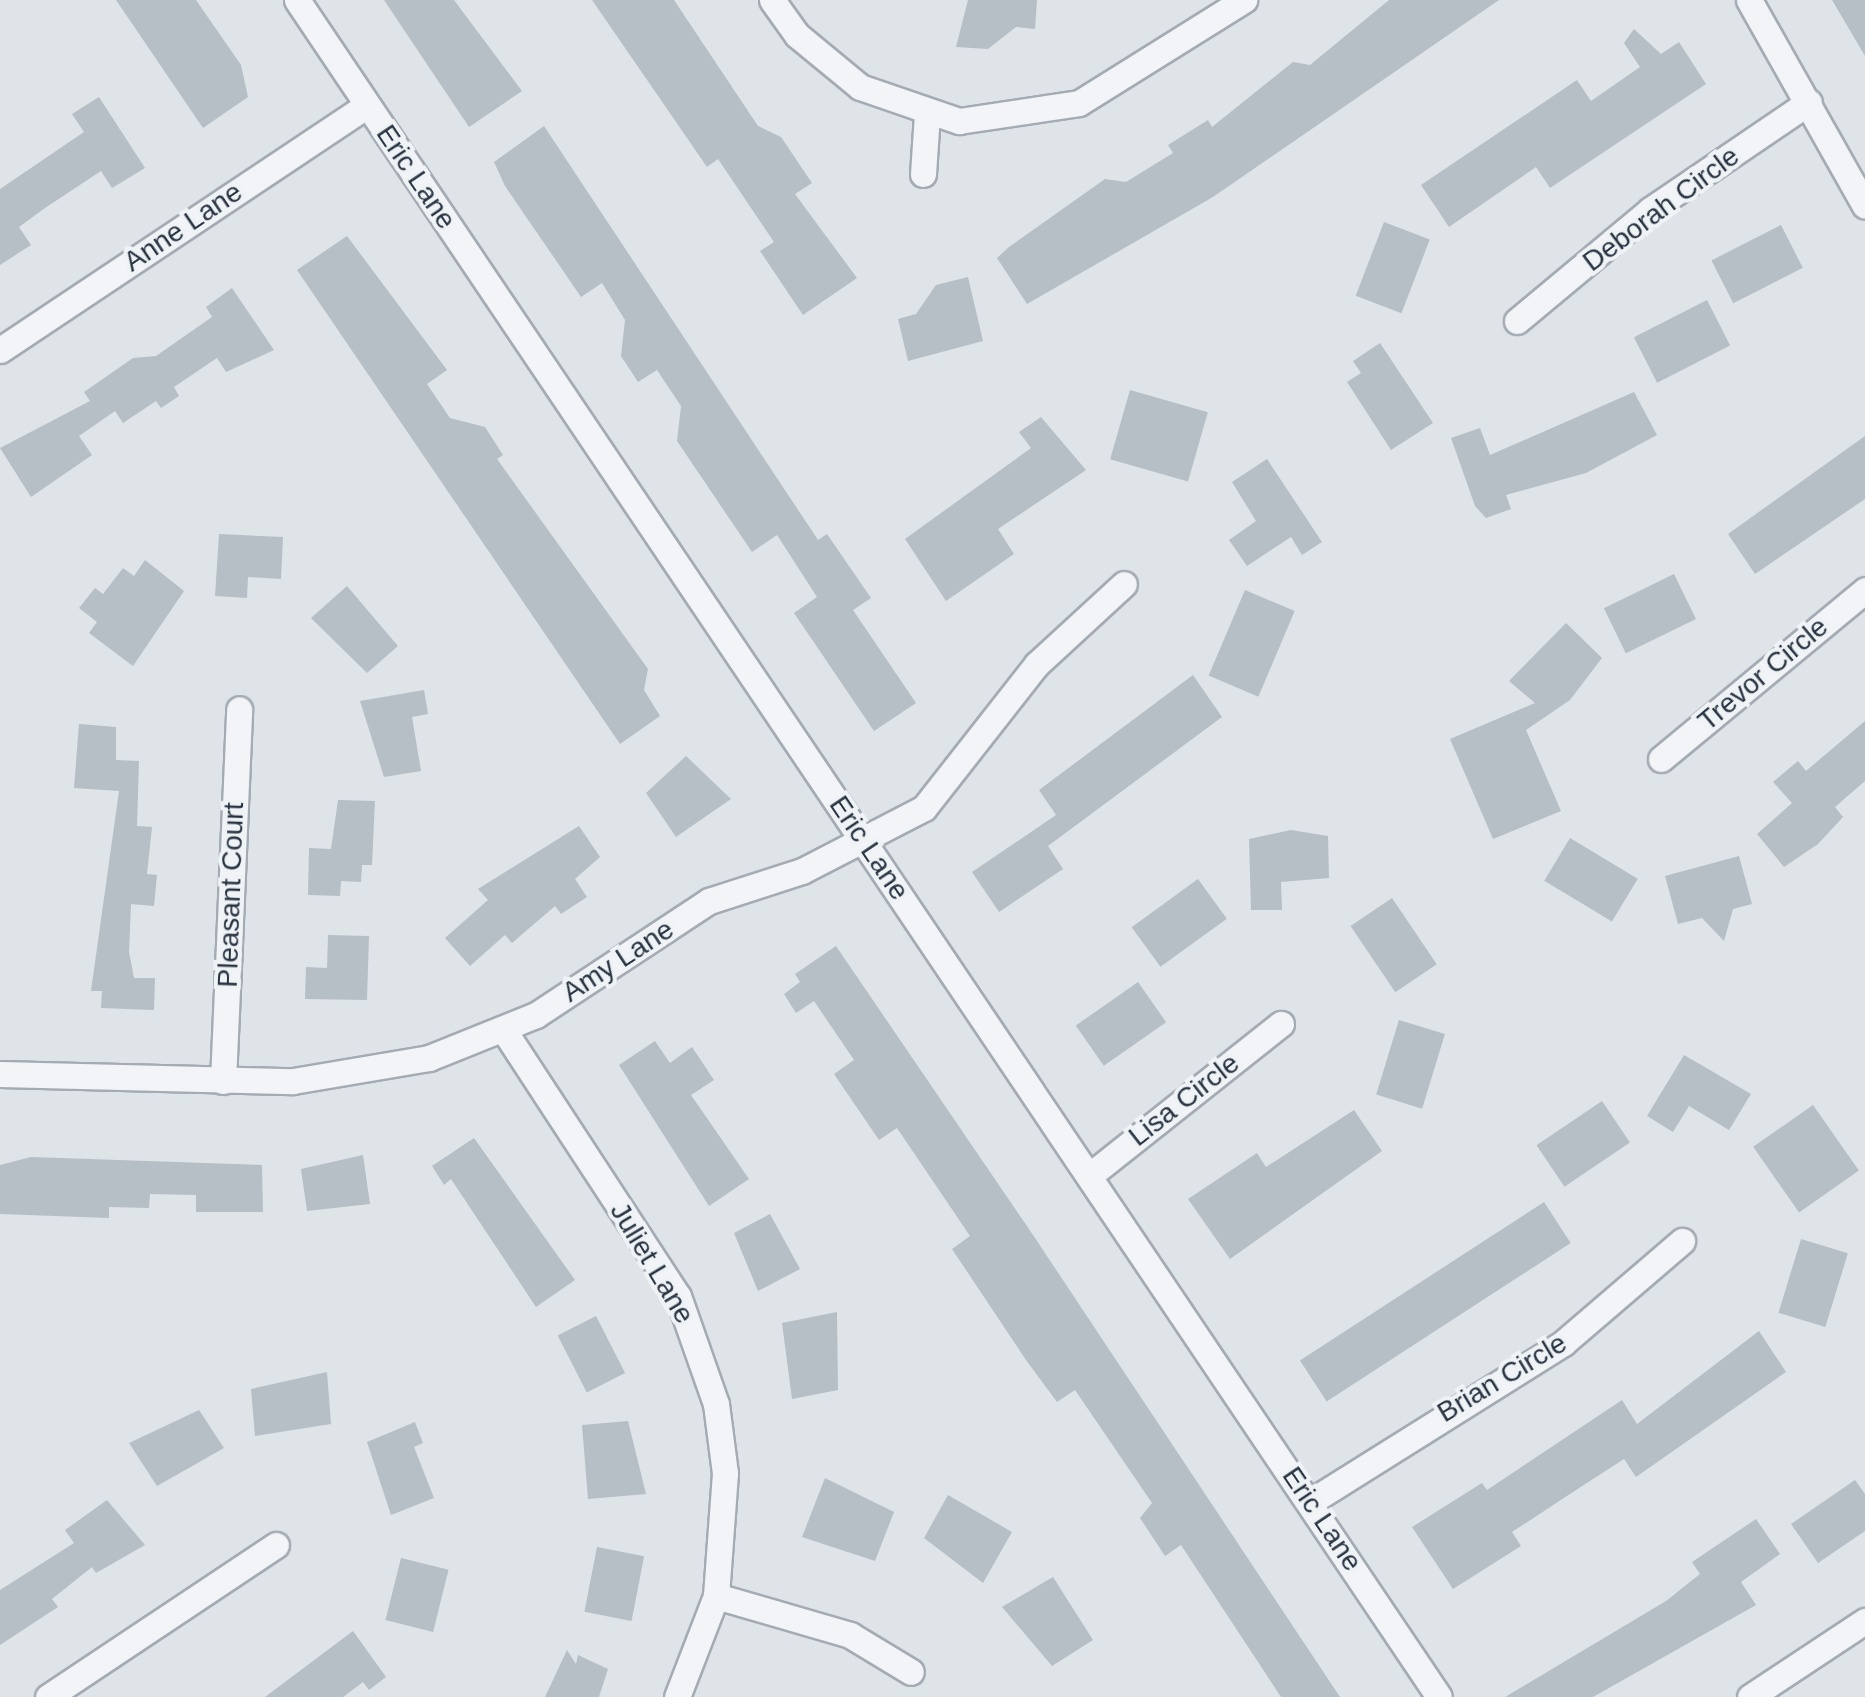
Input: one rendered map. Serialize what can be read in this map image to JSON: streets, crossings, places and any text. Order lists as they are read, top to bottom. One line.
{"streets":{"street":["Eric Lane","Deborah Circle","Anne Lane","Trevor Circle","Pleasant Court","Amy Lane","Lisa Circle","Juliet Lane","Brian Circle"]},"crossings":[["Eric Lane","Anne Lane"],["Eric Lane","Amy Lane"],["Eric Lane","Lisa Circle"],["Eric Lane","Brian Circle"],["Pleasant Court","Amy Lane"],["Amy Lane","Juliet Lane"]]}
